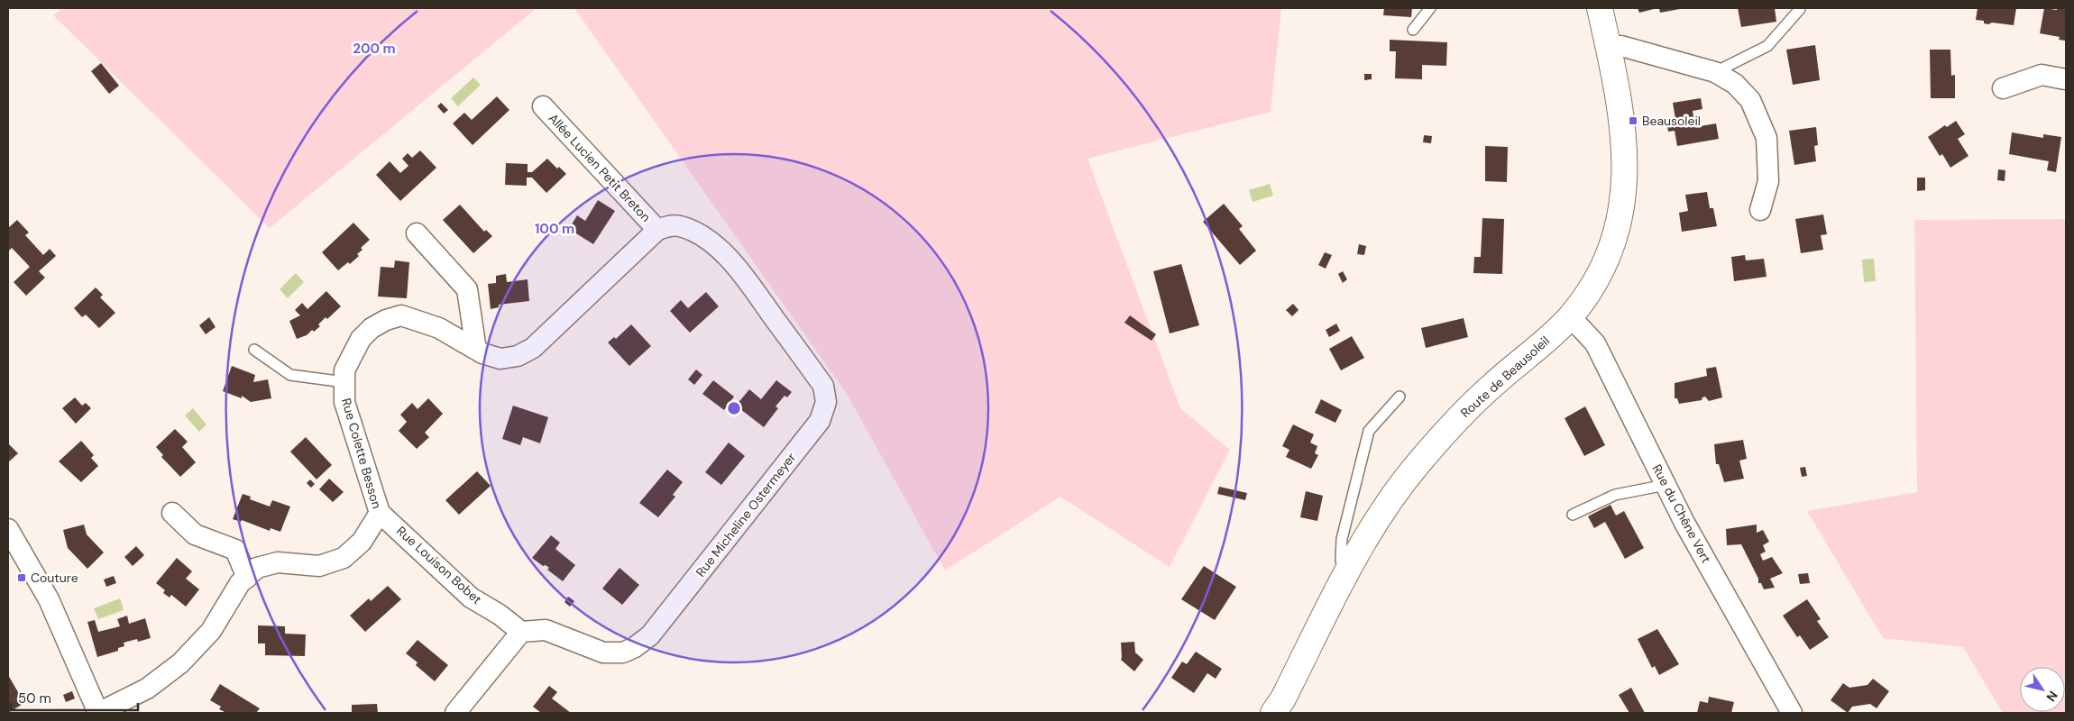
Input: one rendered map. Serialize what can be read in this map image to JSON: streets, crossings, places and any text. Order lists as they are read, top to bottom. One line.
{"streets":{"main road":["Route de Beausoleil"],"street":["Allée Lucien Petit Breton","Rue Colette Besson","Rue du Chêne Vert","Rue Micheline Ostermeyer","Rue Louison Bobet"]},"crossings":[["Allée Lucien Petit Breton","Rue Colette Besson"],["Allée Lucien Petit Breton","Rue Micheline Ostermeyer"],["Route de Beausoleil","Rue du Chêne Vert"],["Rue Colette Besson","Rue Micheline Ostermeyer"],["Rue Colette Besson","Rue Louison Bobet"],["Rue Micheline Ostermeyer","Rue Louison Bobet"]],"places":{"transit":["Beausoleil","Couture"]},"scale_bar":"50 m","north":"bottom right","rings":["200 m","100 m"]}
